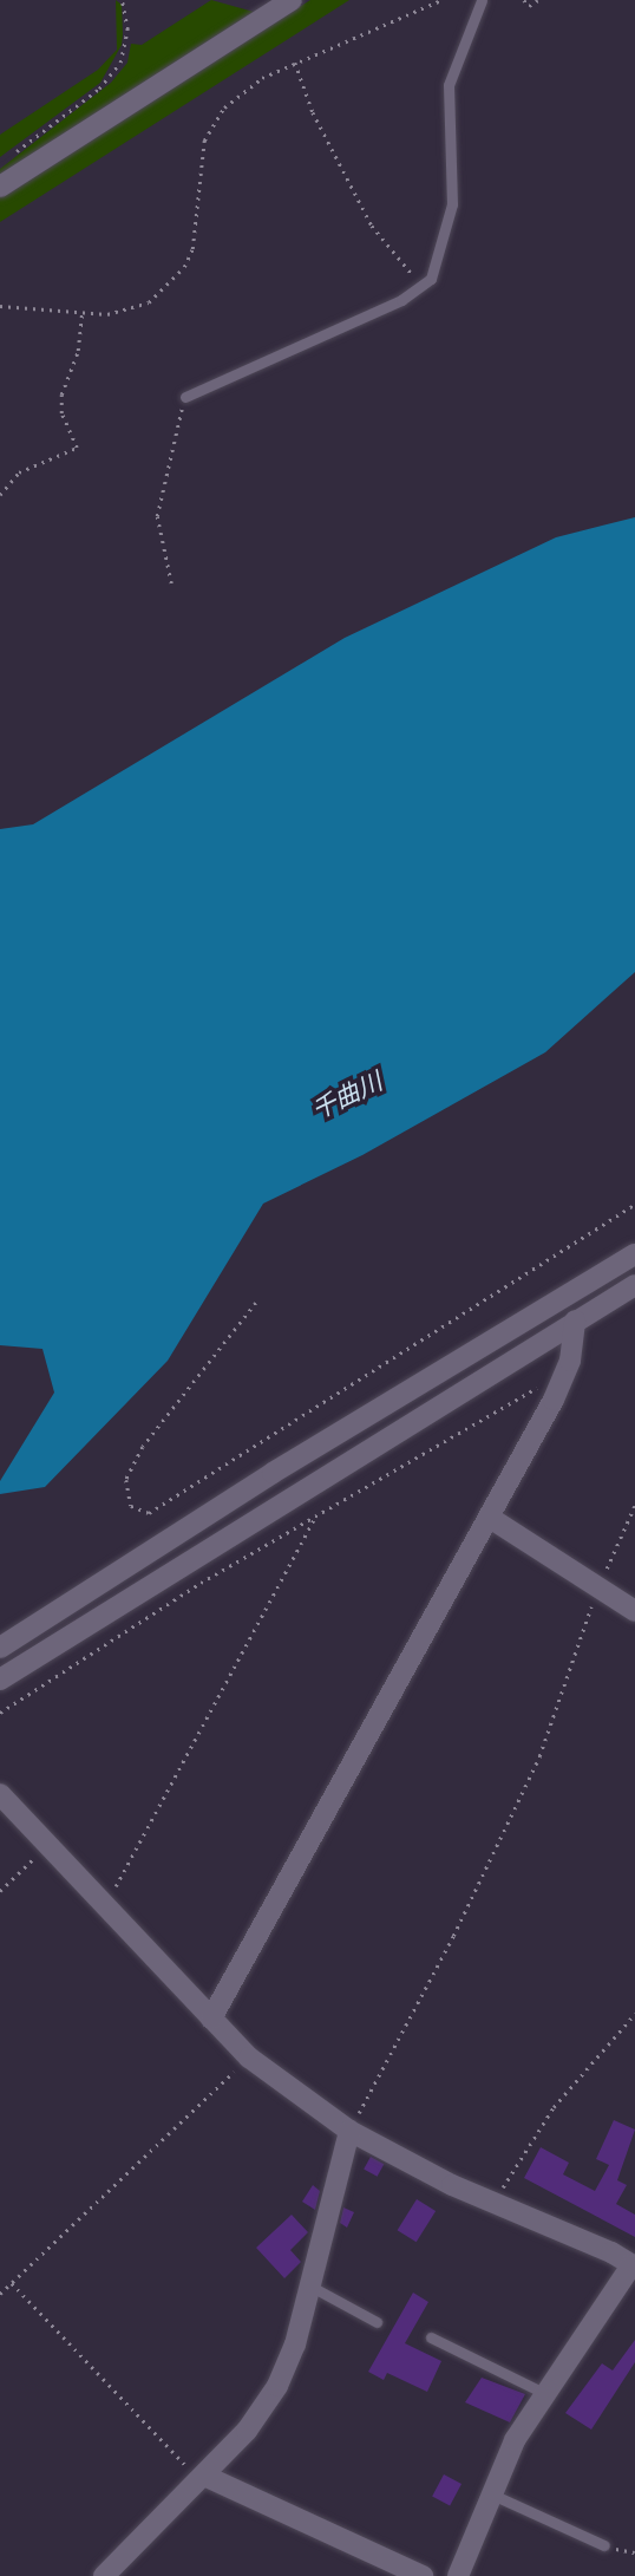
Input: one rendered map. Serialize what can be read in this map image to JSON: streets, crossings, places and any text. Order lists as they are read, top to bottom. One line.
{"water":["千曲川"]}
